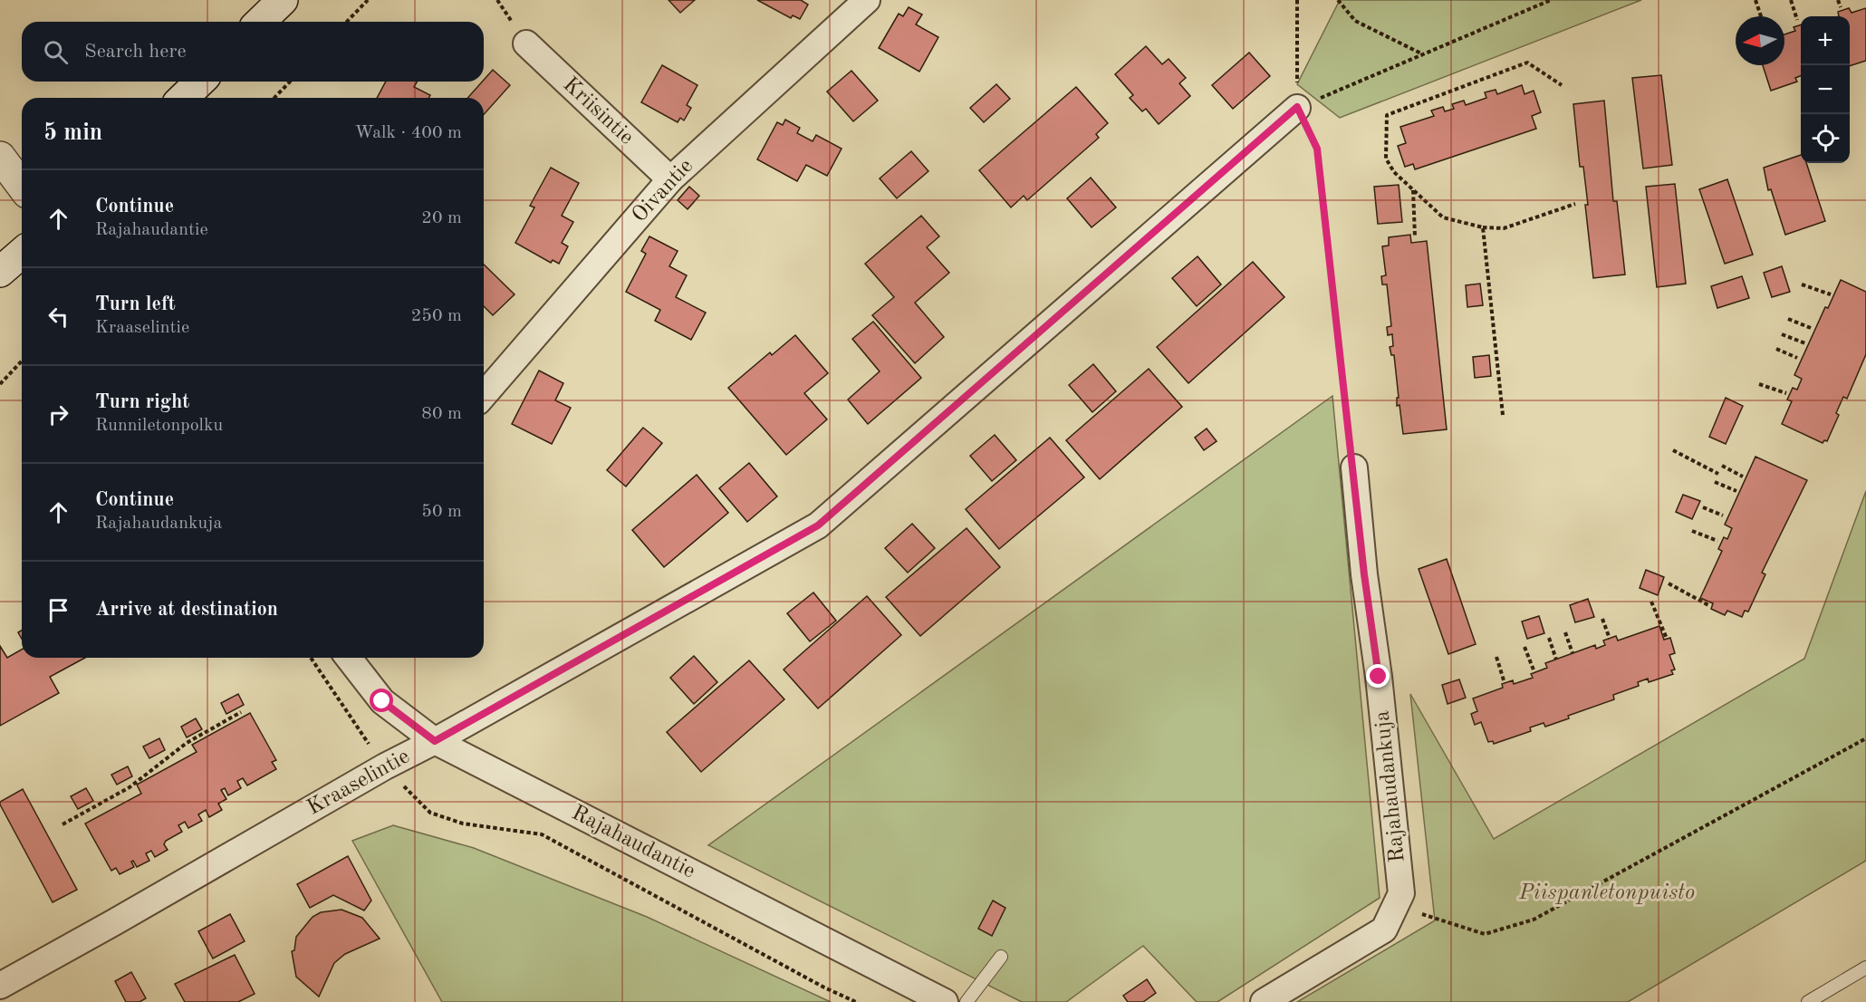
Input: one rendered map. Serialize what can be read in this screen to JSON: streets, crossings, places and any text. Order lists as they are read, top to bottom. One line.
{"streets":{"street":["Kriisintie","Oivantie","Kraaselintie","Rajahaudankuja","Rajahaudantie"]},"crossings":[["Kriisintie","Oivantie"],["Kraaselintie","Rajahaudantie"]],"parks":["Piispanletonpuisto"],"north":"left","page":{"map_buttons":["+","−"],"search":"Search here","heading":["5 min","Walk · 400 m"],"list":[["Continue","Rajahaudantie","20 m"],["Turn left","Kraaselintie","250 m"],["Turn right","Runniletonpolku","80 m"],["Continue","Rajahaudankuja","50 m"],"Arrive at destination"]}}
